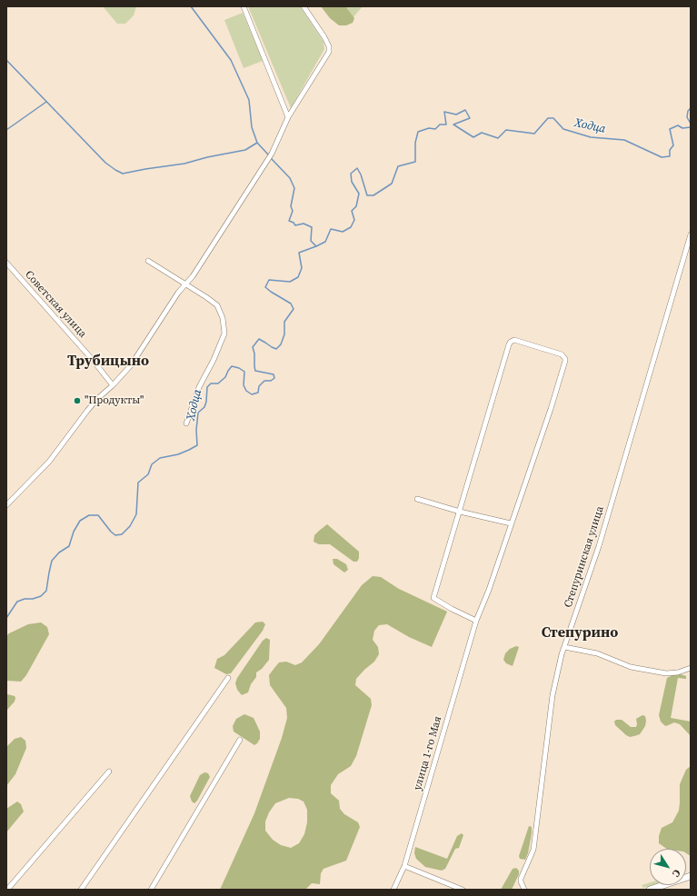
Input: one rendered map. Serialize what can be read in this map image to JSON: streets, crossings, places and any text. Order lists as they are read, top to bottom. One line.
{"streets":{"street":["Советская улица","Степуринская улица","улица 1-го Мая"]},"districts":["Трубицыно","Степурино"],"water":["Ходца"],"places":["\"Продукты\""],"north":"bottom right"}
